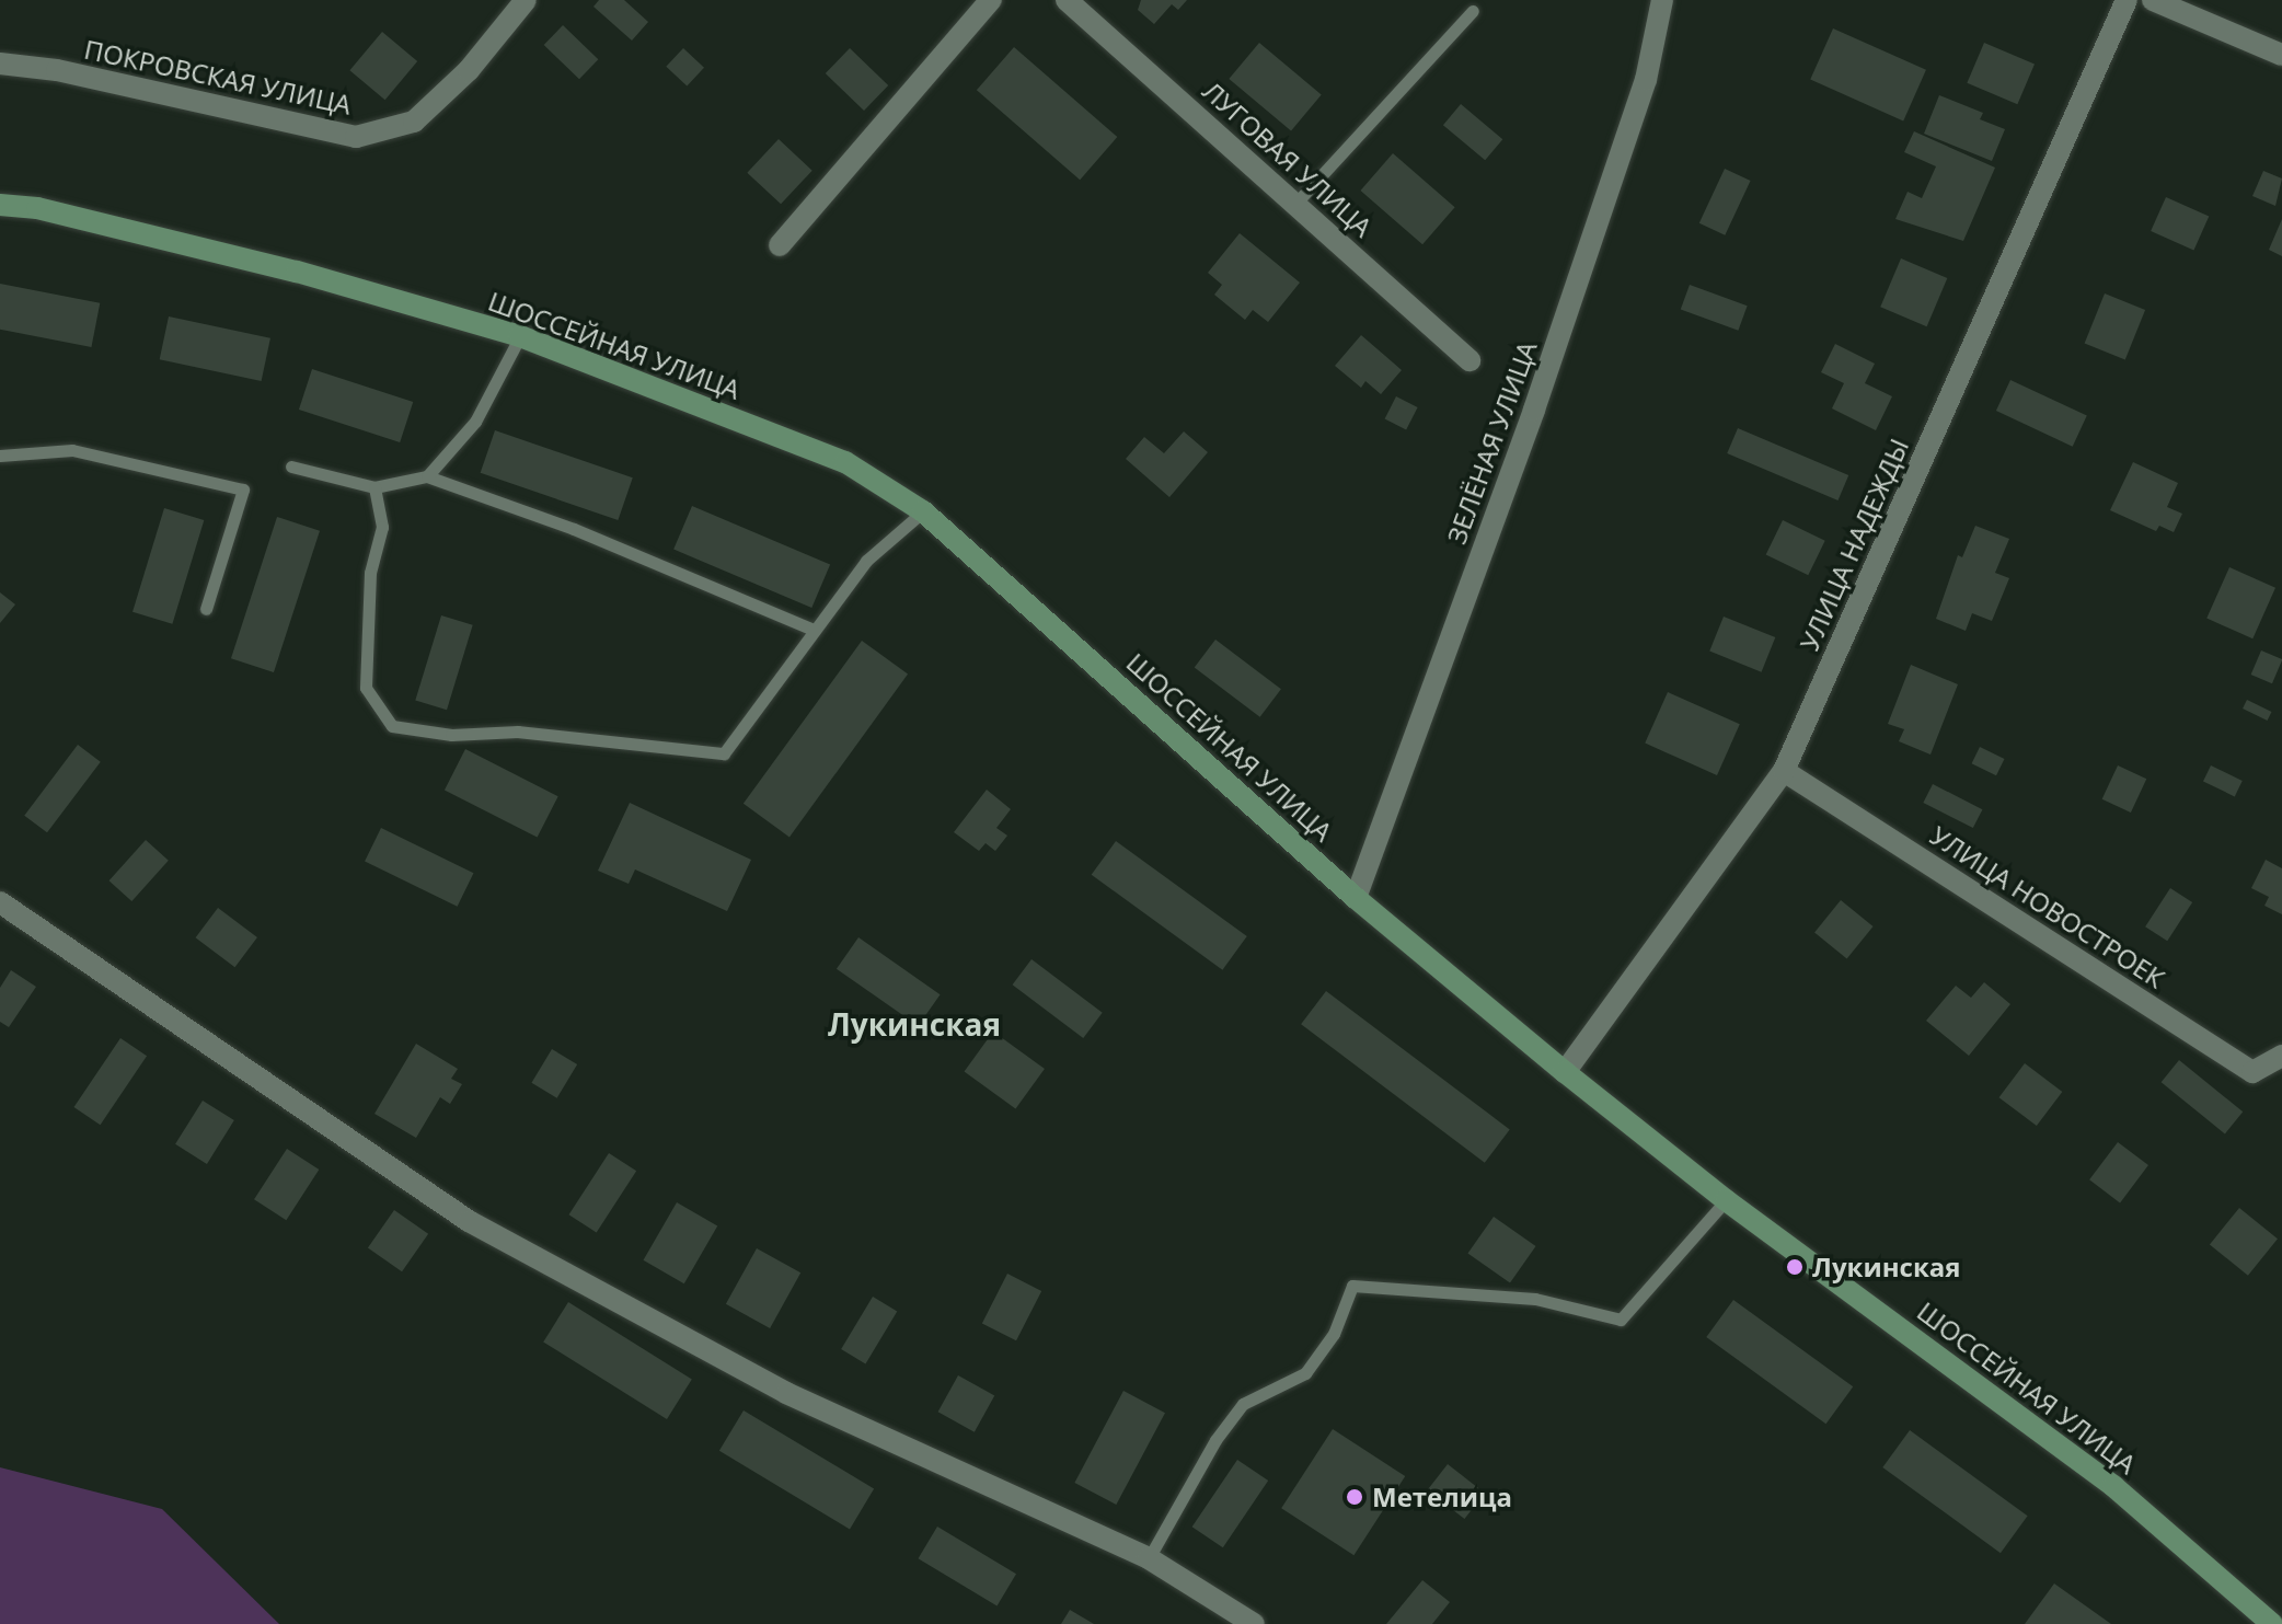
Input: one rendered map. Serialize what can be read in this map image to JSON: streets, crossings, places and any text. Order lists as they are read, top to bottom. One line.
{"streets":{"main road":["ШОССЕЙНАЯ УЛИЦА"],"street":["ПОКРОВСКАЯ УЛИЦА","ЛУГОВАЯ УЛИЦА","ЗЕЛЁНАЯ УЛИЦА","УЛИЦА НАДЕЖДЫ","УЛИЦА НОВОСТРОЕК"]},"crossings":[["ШОССЕЙНАЯ УЛИЦА","ЗЕЛЁНАЯ УЛИЦА"],["ШОССЕЙНАЯ УЛИЦА","УЛИЦА НАДЕЖДЫ"],["УЛИЦА НАДЕЖДЫ","УЛИЦА НОВОСТРОЕК"]],"districts":["Лукинская"],"places":["Лукинская","Метелица"]}
